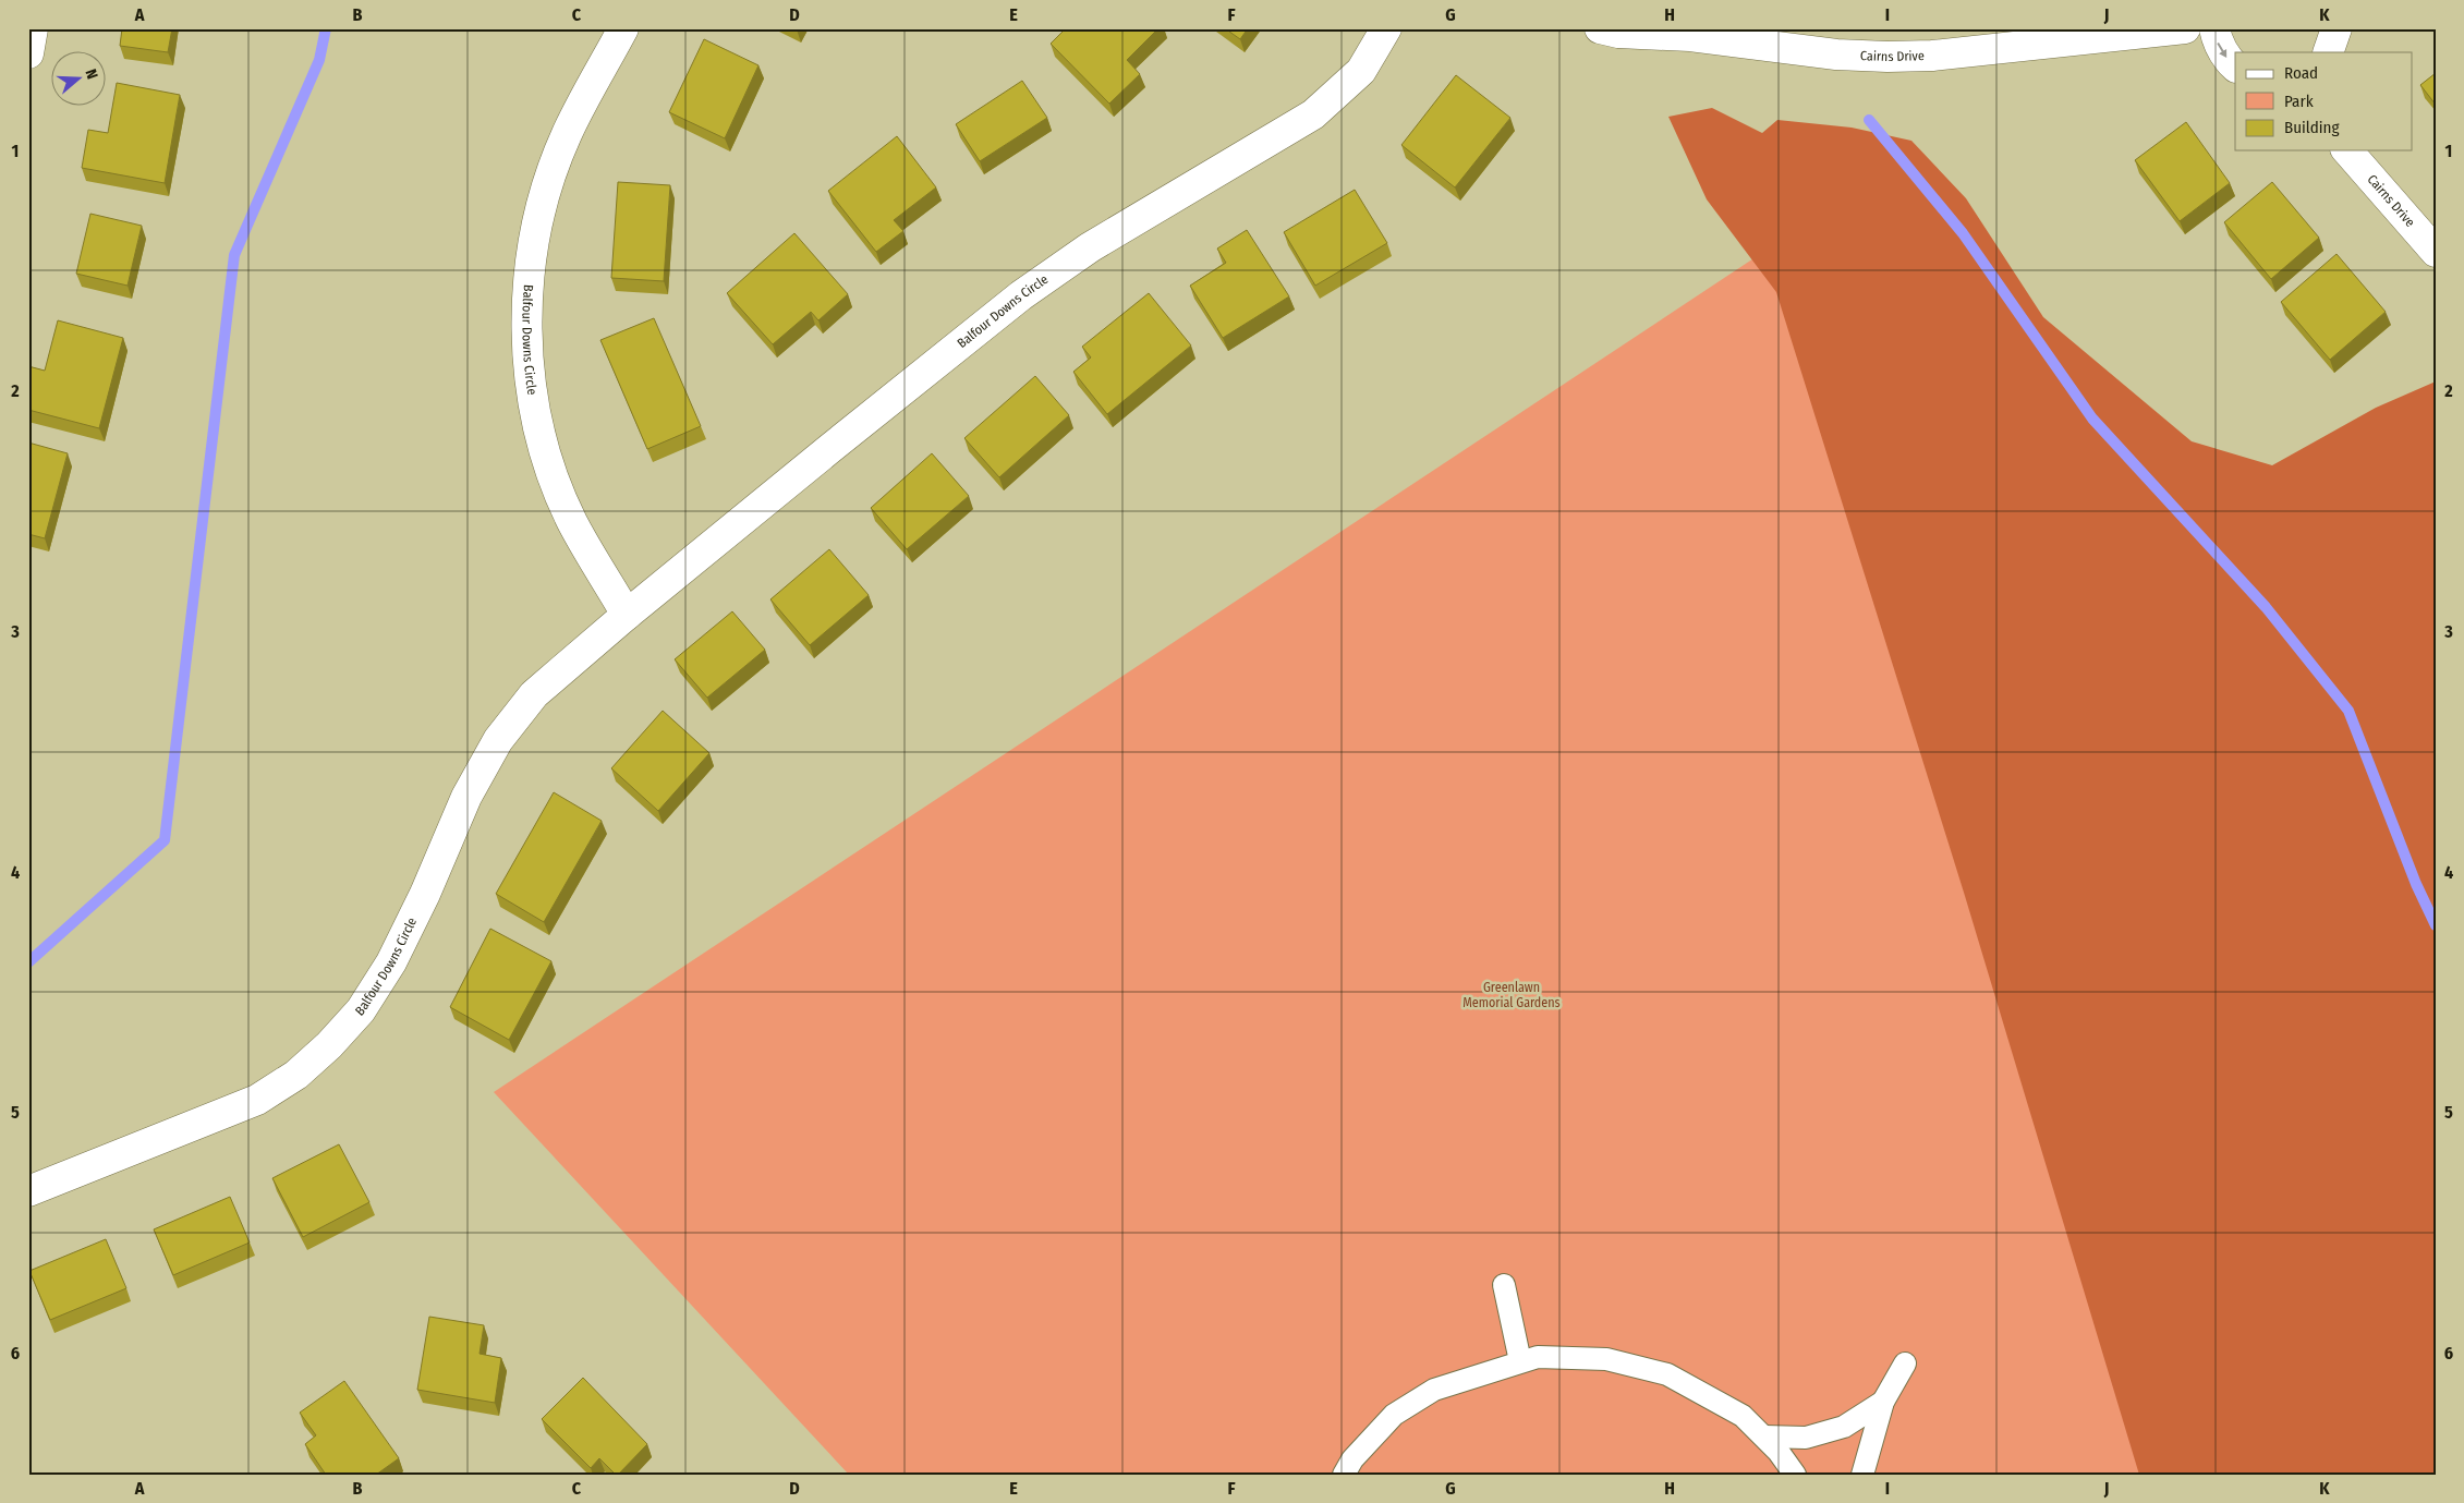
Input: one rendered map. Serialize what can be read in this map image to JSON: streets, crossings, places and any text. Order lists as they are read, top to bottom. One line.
{"streets":{"street":["Cairns Drive","Balfour Downs Circle"]},"parks":["Greenlawn Memorial Gardens"],"legend":["Road","Park","Building"],"north":"right","grid":{"columns":["A","B","C","D","E","F","G","H","I","J","K"],"rows":["1","2","3","4","5","6"]}}
